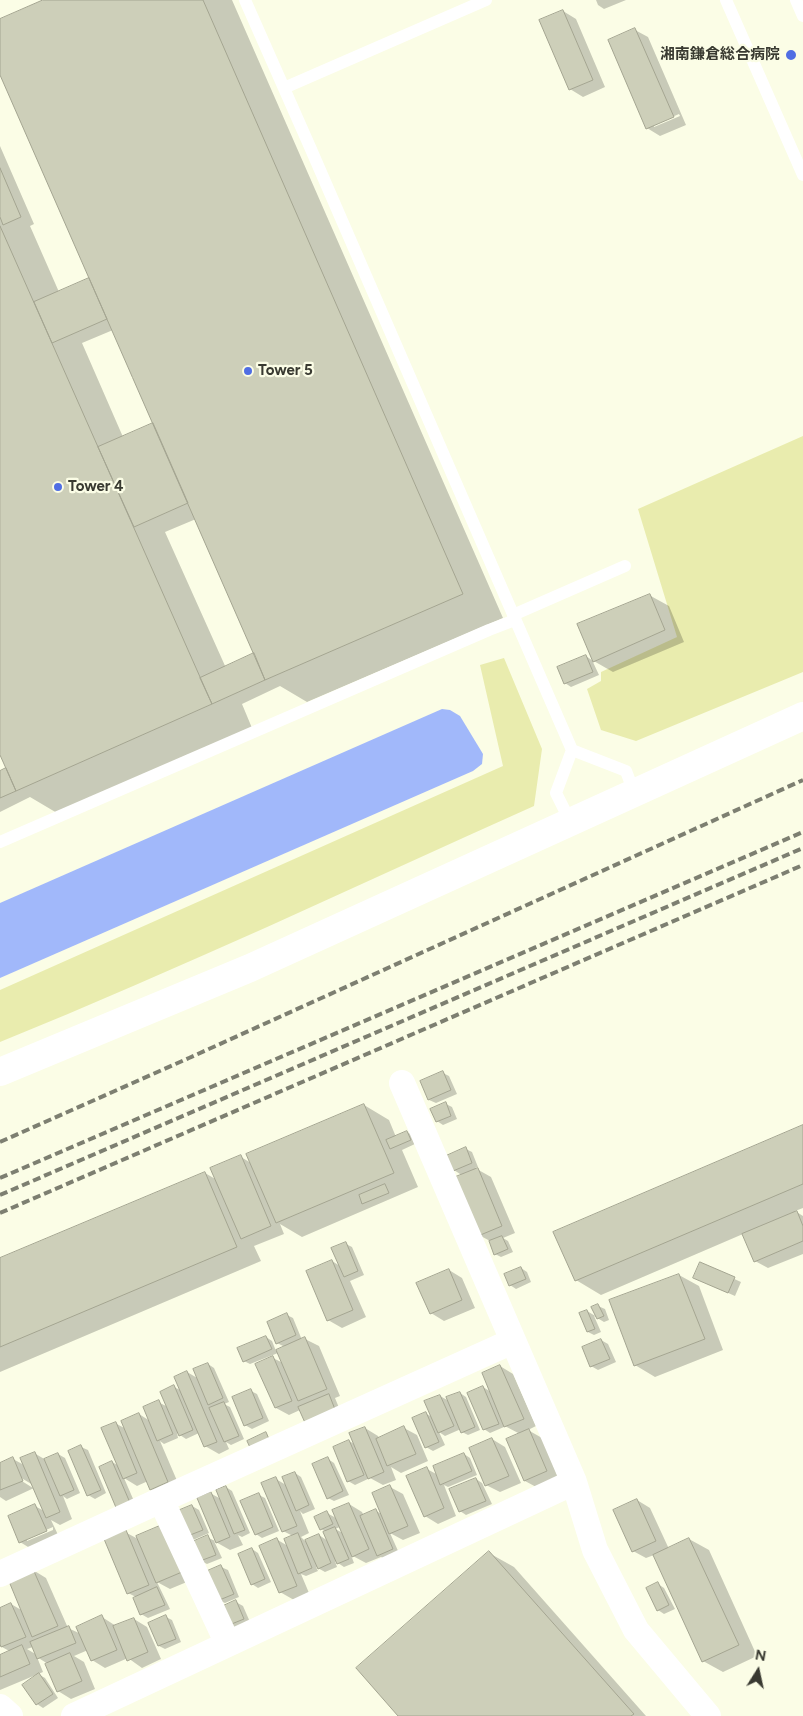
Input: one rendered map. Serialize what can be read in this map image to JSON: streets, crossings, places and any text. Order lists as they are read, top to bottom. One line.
{"places":["湘南鎌倉総合病院","Tower 5","Tower 4"],"north":"top"}
